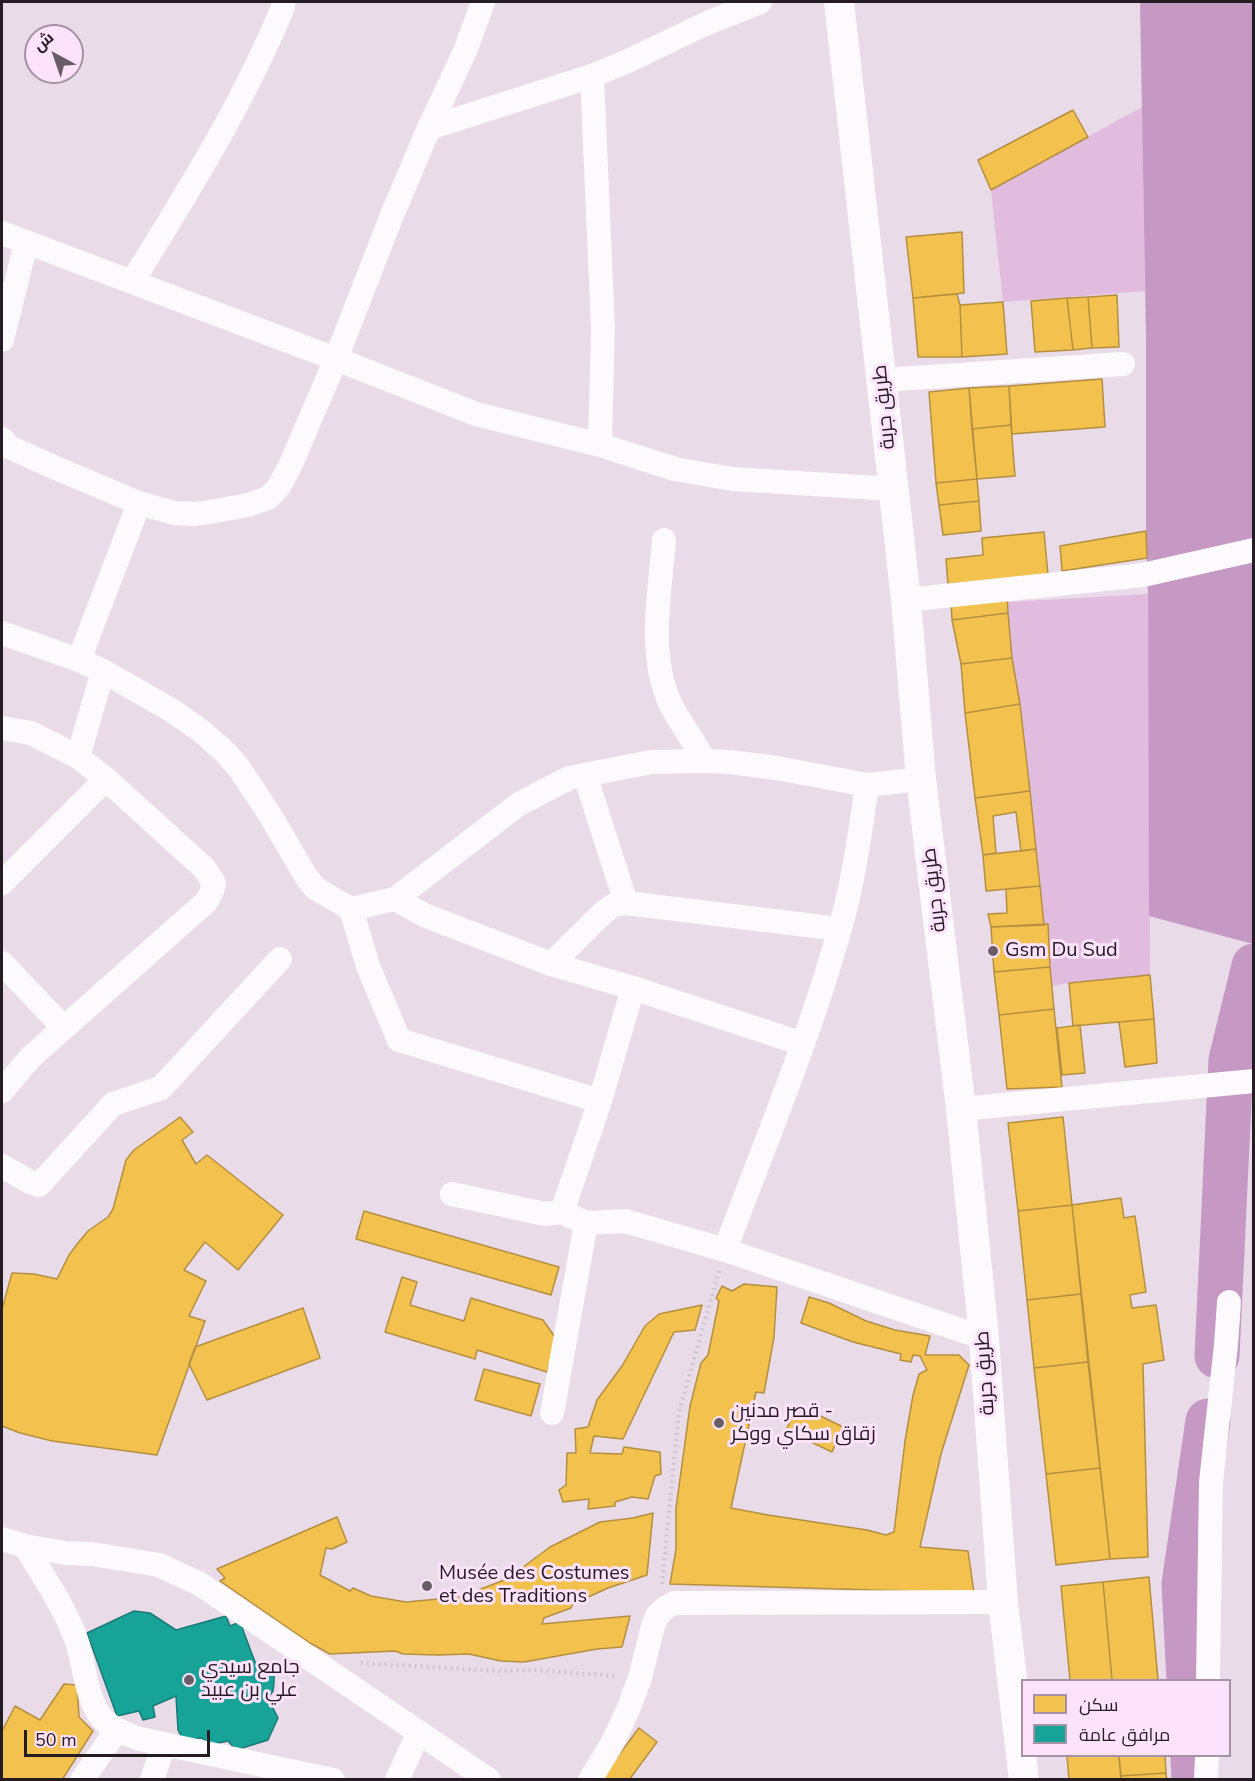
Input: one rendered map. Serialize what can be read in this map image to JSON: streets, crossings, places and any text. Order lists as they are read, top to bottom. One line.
{"streets":{"main road":["طريق جربة"]},"places":["Gsm Du Sud","قصر مدنين - زقاق سكاي ووكر","Musée des Costumes et des Traditions","جامع سيدي علي بن عبيد"],"legend":["سكن","مرافق عامة"],"scale_bar":"50 m","north":"top left"}
